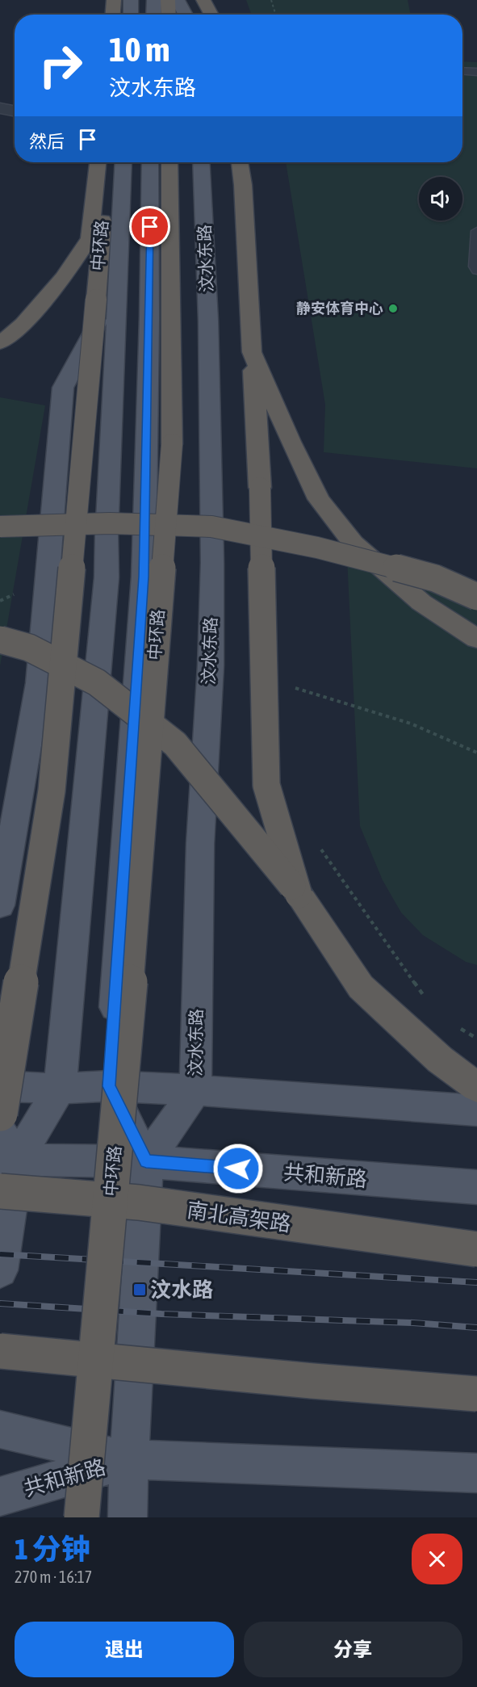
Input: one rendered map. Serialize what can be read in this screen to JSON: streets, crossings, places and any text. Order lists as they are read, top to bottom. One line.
{"streets":{"highway":["中环路","南北高架路"],"main road":["汶水东路","共和新路"]},"crossings":[["汶水东路","共和新路"]],"places":{"other":["静安体育中心"],"transit":["汶水路"]},"page":{"turn":["10 m","汶水东路"],"then":"然后","heading":["1 分钟","270 m · 16:17"],"buttons":["退出","分享"]}}
